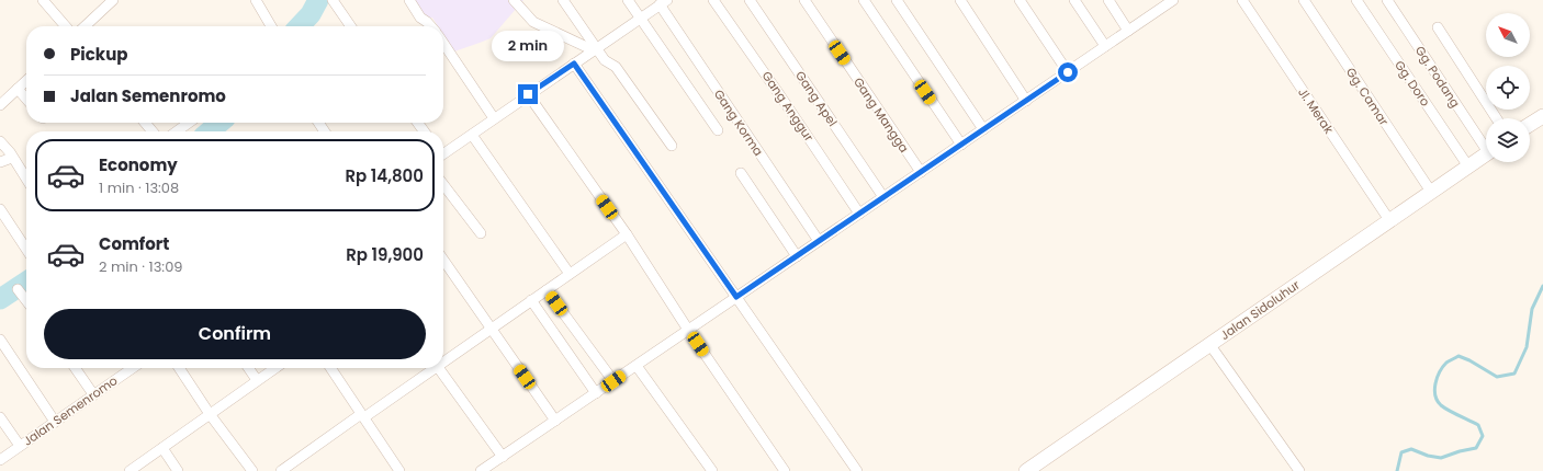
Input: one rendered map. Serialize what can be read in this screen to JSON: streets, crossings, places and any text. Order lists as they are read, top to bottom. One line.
{"streets":{"main road":["Jalan Sidoluhur"],"street":["Gg. Podang","Gg. Doro","Gg. Camar","Gang Apel","Gang Anggur","Jl. Merak","Gang Mangga","Gang Korma","Jalan Semenromo"]},"crossings":[["Gg. Doro","Jalan Sidoluhur"],["Gg. Camar","Jalan Sidoluhur"],["Jl. Merak","Jalan Sidoluhur"]],"north":"top left","page":{"banner":["Pickup","Jalan Semenromo"],"bubble":"2 min","list":[{"name":"Economy","note":"1 min · 13:08","value":"Rp 14,800"},{"name":"Comfort","note":"2 min · 13:09","value":"Rp 19,900"}],"buttons":"Confirm"}}
